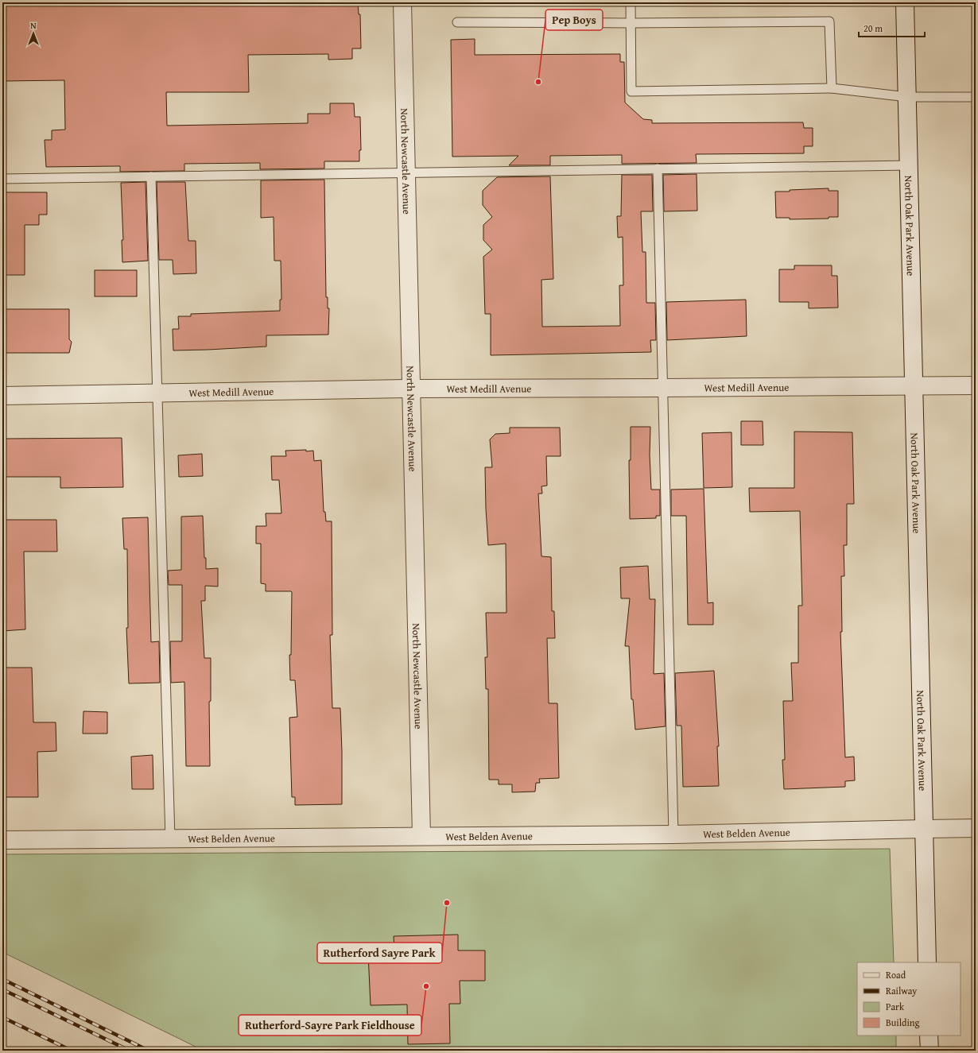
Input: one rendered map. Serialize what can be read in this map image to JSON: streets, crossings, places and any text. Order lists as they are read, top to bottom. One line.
{"streets":{"street":["North Newcastle Avenue","North Oak Park Avenue","West Medill Avenue","West Belden Avenue"]},"crossings":[["North Newcastle Avenue","West Medill Avenue"],["North Newcastle Avenue","West Belden Avenue"],["North Oak Park Avenue","West Medill Avenue"],["North Oak Park Avenue","West Belden Avenue"]],"places":["Pep Boys","Rutherford Sayre Park","Rutherford-Sayre Park Fieldhouse"],"legend":["Road","Railway","Park","Building"],"scale_bar":"20 m","north":"top"}
